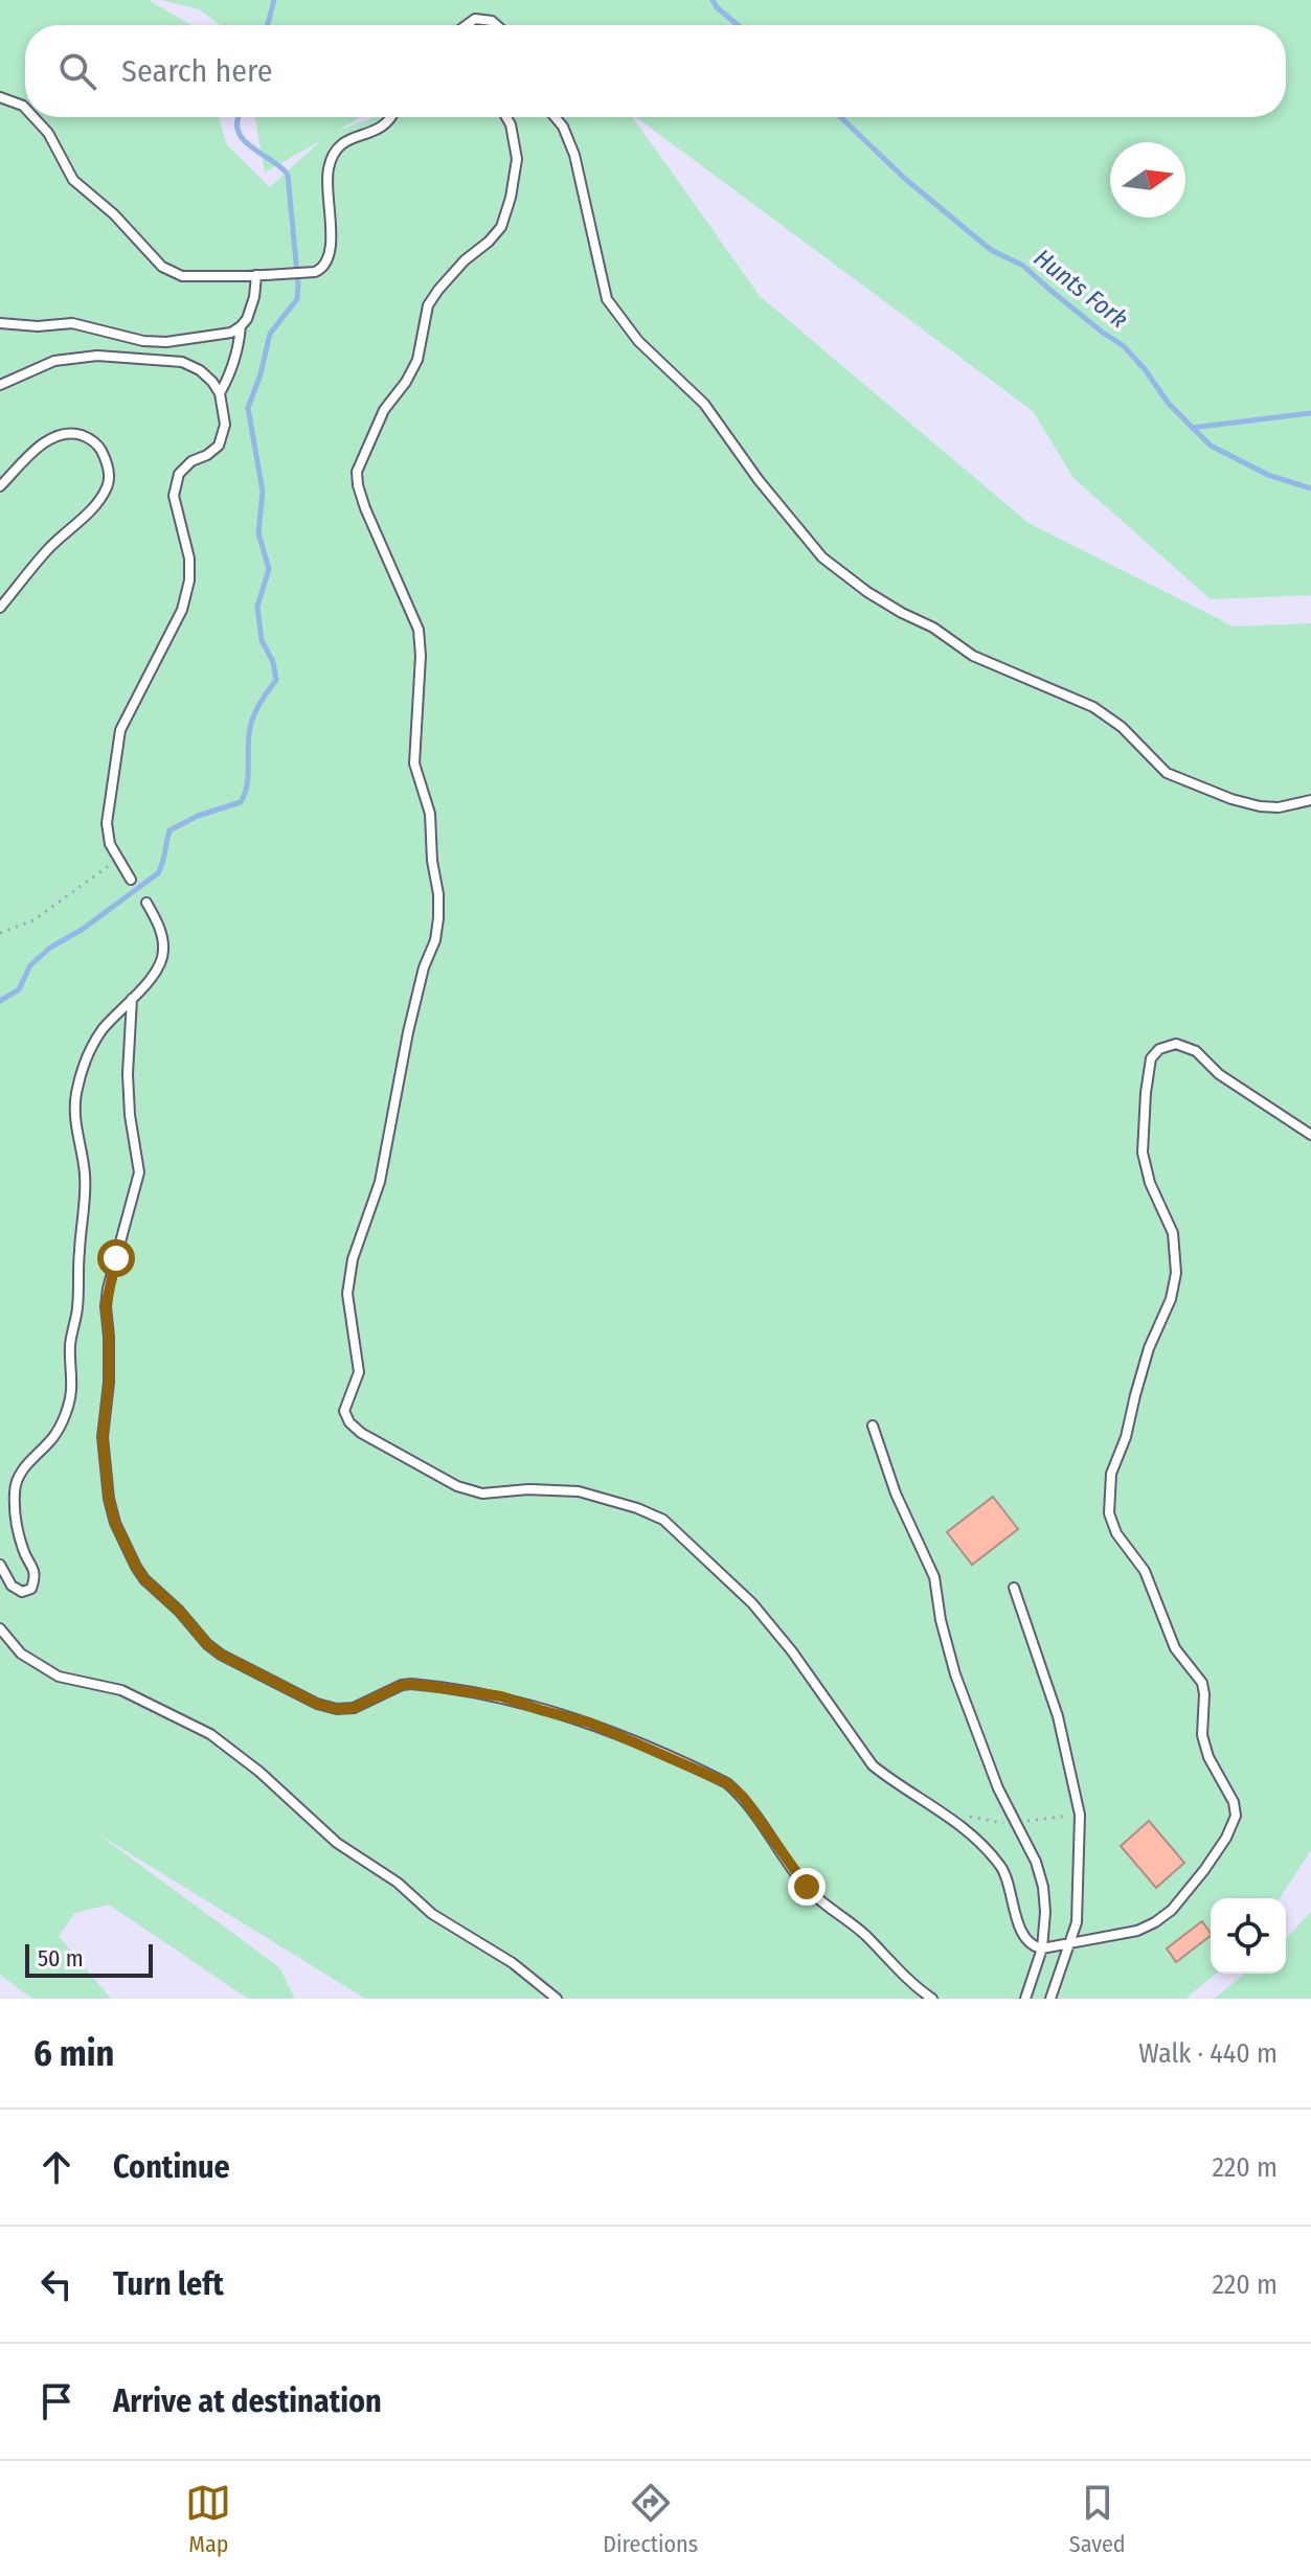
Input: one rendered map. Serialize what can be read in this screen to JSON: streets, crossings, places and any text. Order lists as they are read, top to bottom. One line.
{"water":["Hunts Fork"],"scale_bar":"50 m","north":"right","page":{"search":"Search here","scale":"50 m","heading":["6 min","Walk · 440 m"],"list":[["Continue","220 m"],["Turn left","220 m"],"Arrive at destination"],"nav":["Map","Directions","Saved"]}}
